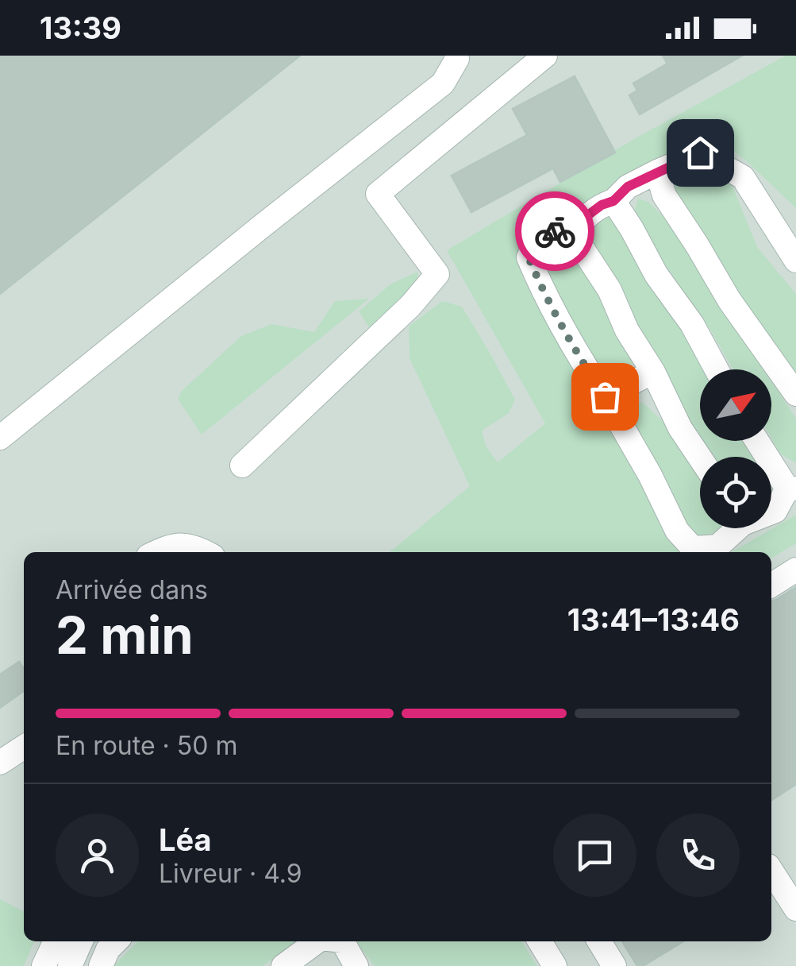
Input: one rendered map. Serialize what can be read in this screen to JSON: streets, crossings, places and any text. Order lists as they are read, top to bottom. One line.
{"north":"top right","page":{"status":"13:39","heading":["2 min","Arrivée dans","13:41–13:46"],"panel":["Léa","Livreur · 4.9"],"bar":"En route · 50 m"}}
